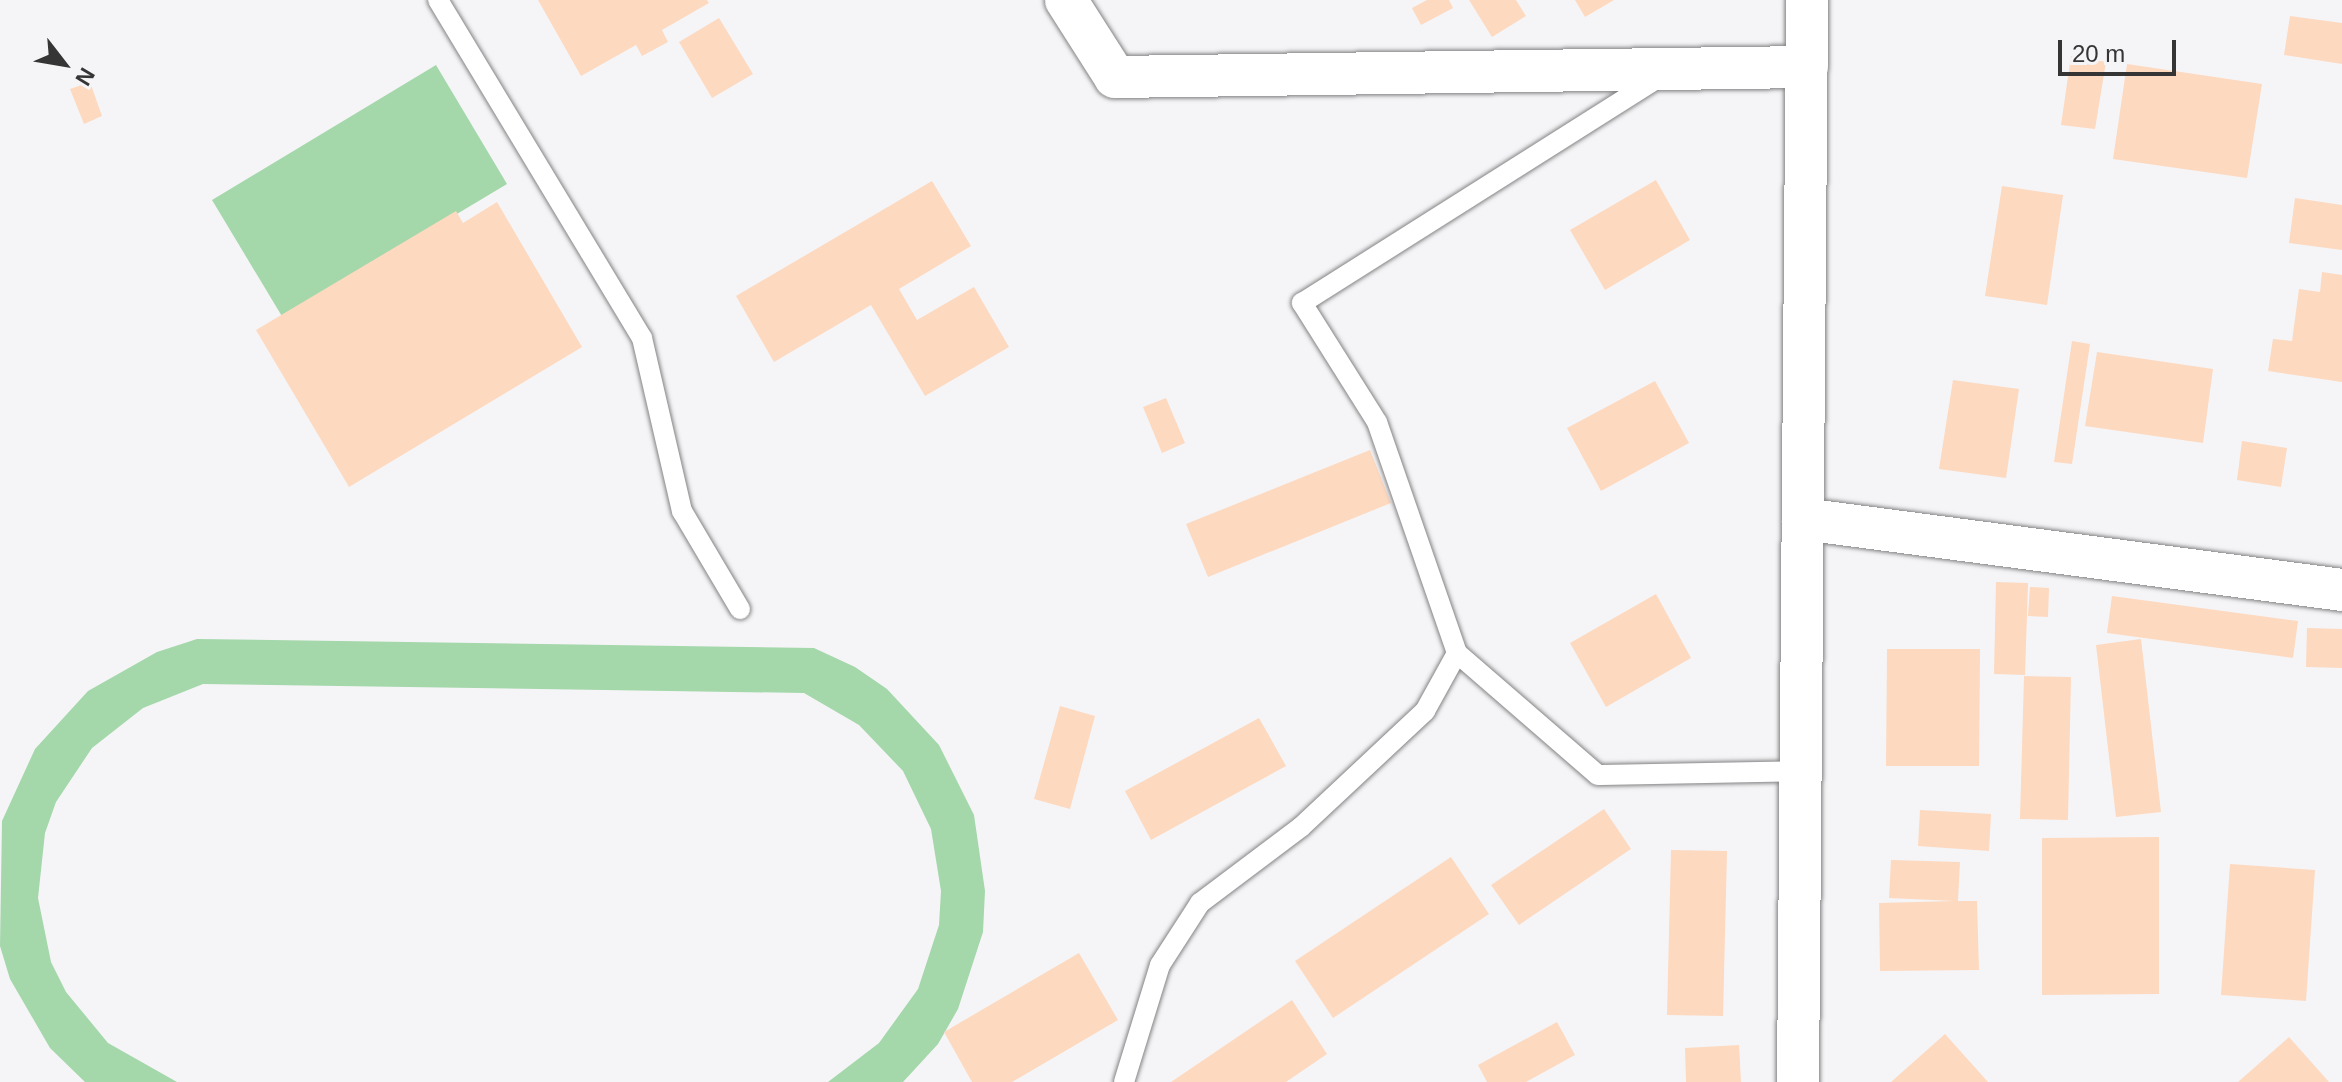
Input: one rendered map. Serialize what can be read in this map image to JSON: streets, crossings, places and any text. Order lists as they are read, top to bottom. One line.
{"scale_bar":"20 m","north":"bottom right"}
